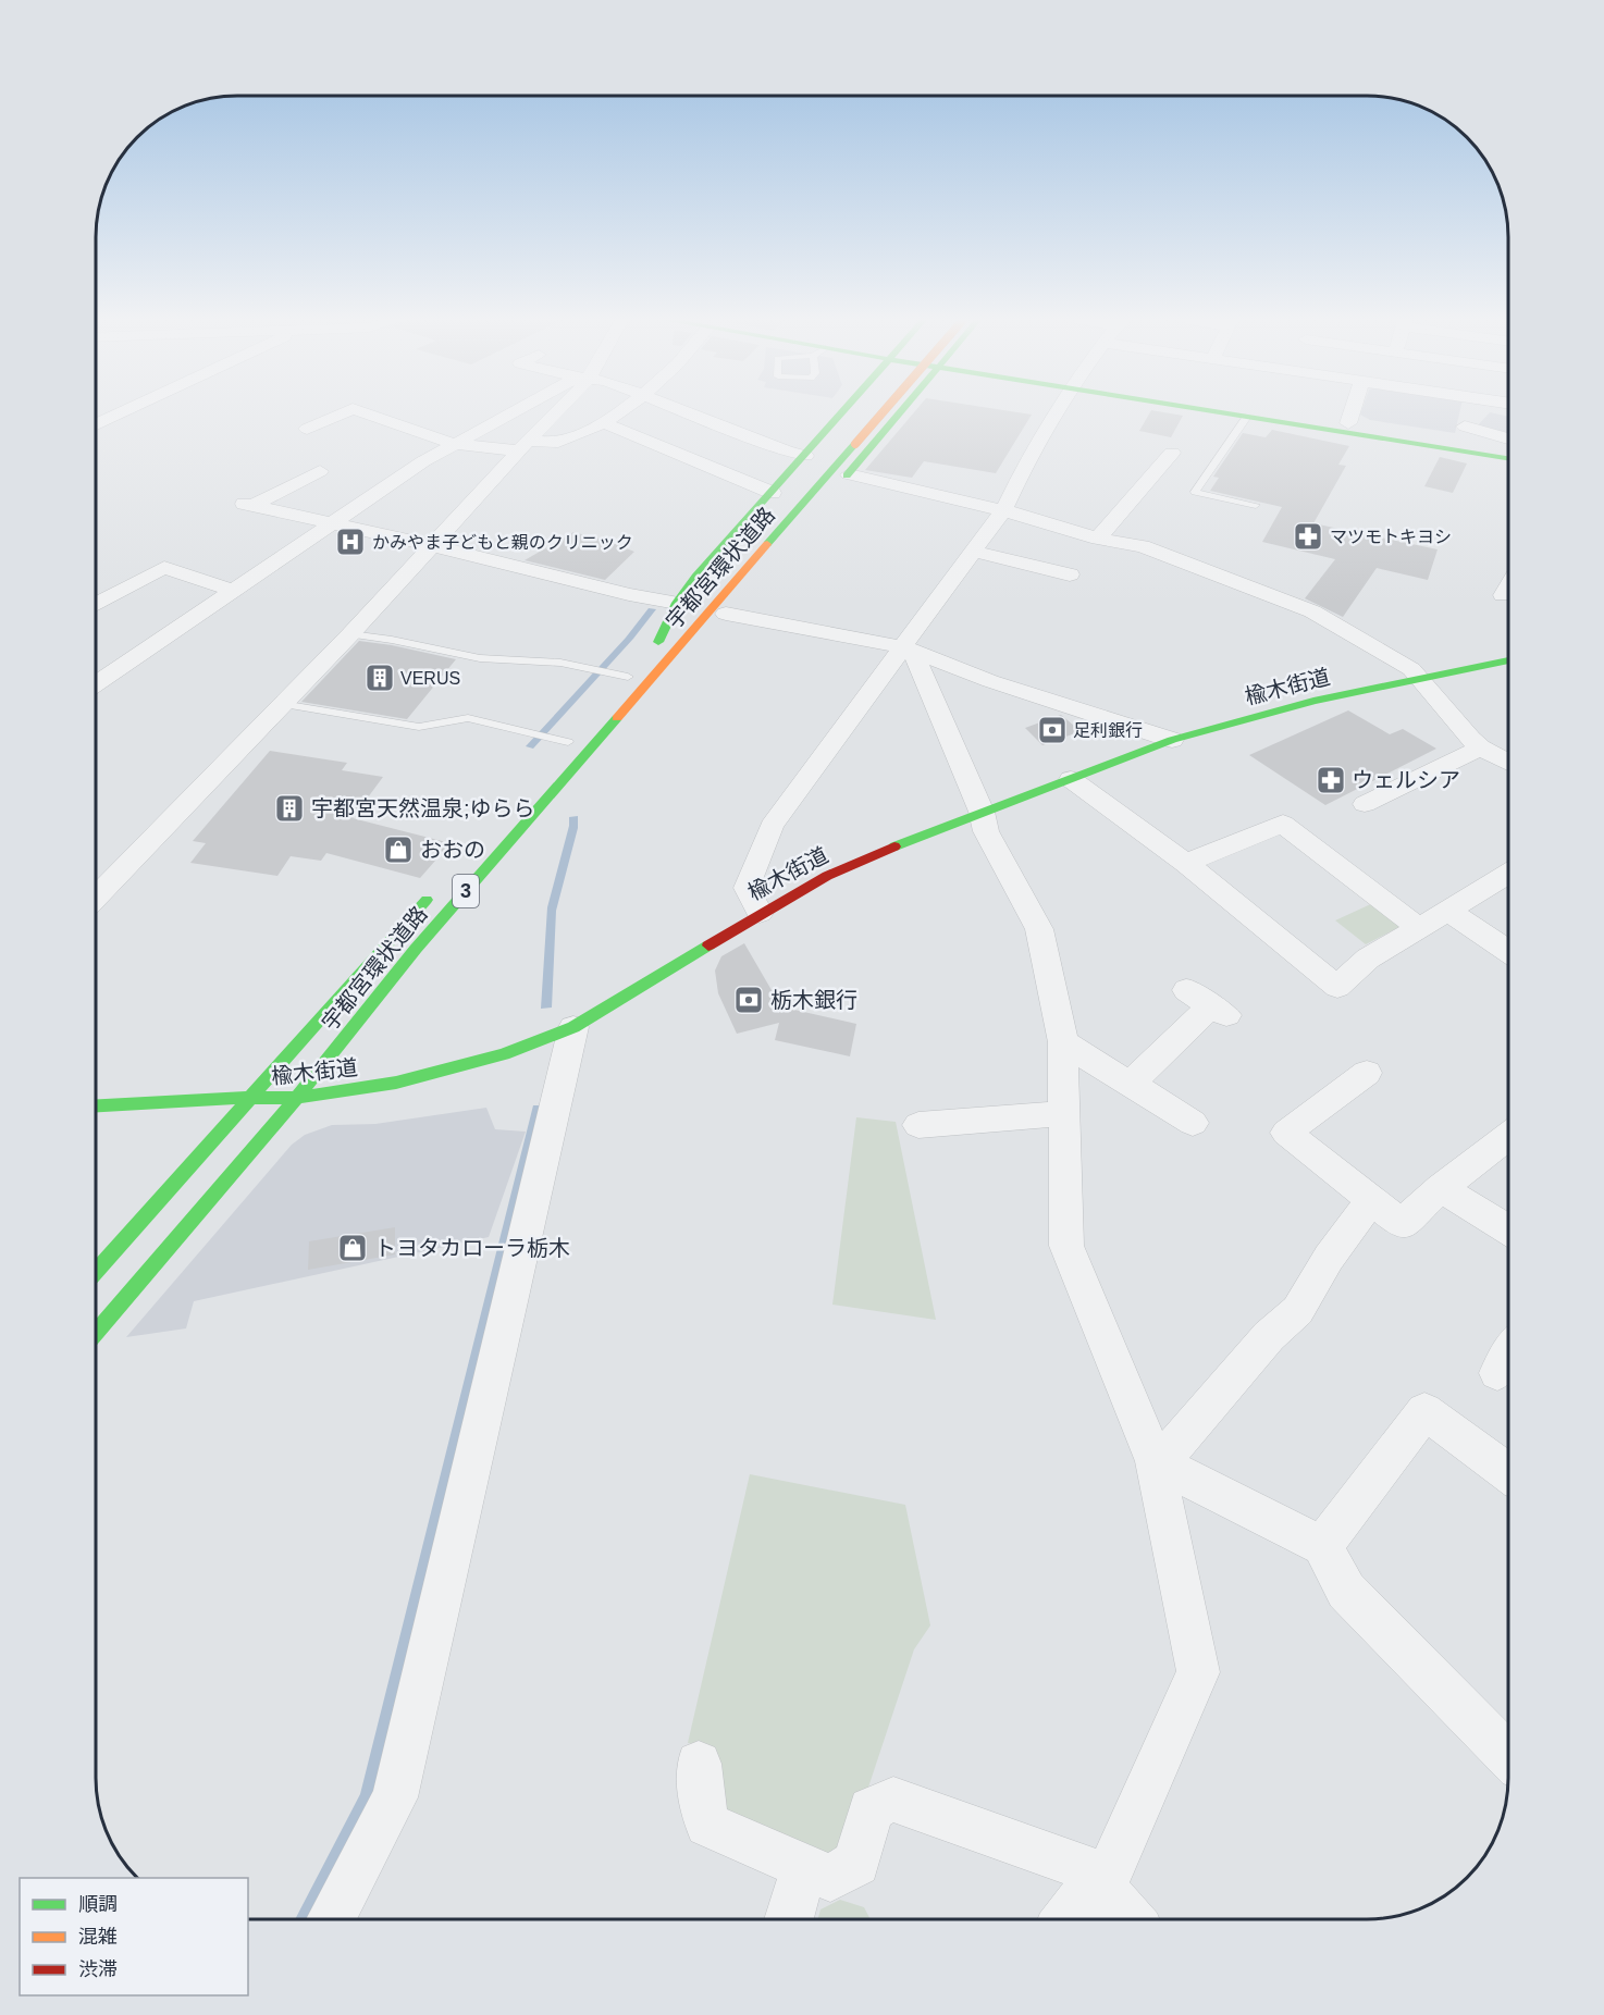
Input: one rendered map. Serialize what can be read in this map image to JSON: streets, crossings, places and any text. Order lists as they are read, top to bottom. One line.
{"streets":{"main road":["宇都宮環状道路","楡木街道","3"]},"crossings":[["宇都宮環状道路","楡木街道"],["宇都宮環状道路","3"]],"places":{"pharmacy":["マツモトキヨシ","ウェルシア"],"hospital":["かみやま子どもと親のクリニック"],"building":["VERUS","宇都宮天然温泉;ゆらら"],"bank":["足利銀行","栃木銀行"],"shop":["おおの","トヨタカローラ栃木"]},"legend":["順調","混雑","渋滞"]}
